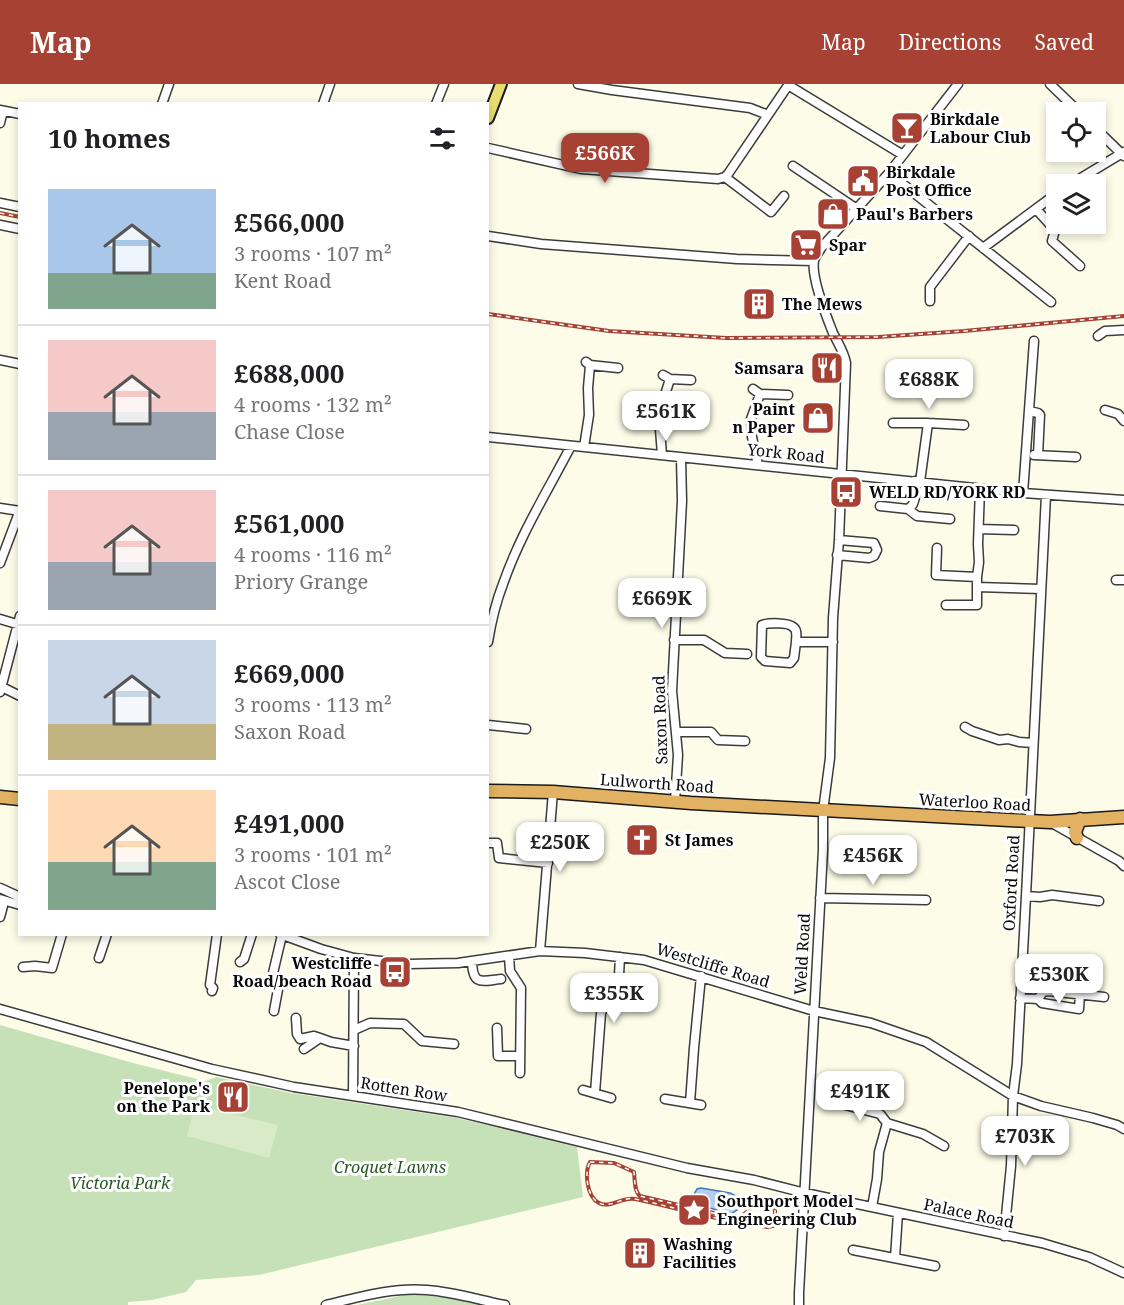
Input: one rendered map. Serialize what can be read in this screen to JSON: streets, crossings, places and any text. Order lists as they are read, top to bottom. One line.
{"streets":{"highway":["Lulworth Road","Waterloo Road"],"street":["York Road","Saxon Road","Oxford Road","Weld Road","Westcliffe Road","Rotten Row","Palace Road"]},"crossings":[["York Road","Saxon Road"],["York Road","Oxford Road"],["York Road","Weld Road"],["Saxon Road","Lulworth Road"],["Lulworth Road","Waterloo Road"],["Lulworth Road","Weld Road"],["Waterloo Road","Oxford Road"],["Waterloo Road","Weld Road"],["Oxford Road","Westcliffe Road"],["Oxford Road","Palace Road"],["Weld Road","Westcliffe Road"],["Weld Road","Rotten Row"],["Weld Road","Palace Road"],["Rotten Row","Palace Road"]],"parks":["Croquet Lawns","Victoria Park"],"places":{"bar":["Birkdale Labour Club"],"public building":["Birkdale Post Office"],"shop":["Paul's Barbers","Paint n Paper"],"supermarket":["Spar"],"building":["The Mews","Washing Facilities"],"restaurant":["Samsara","Penelope's on the Park"],"bus stop":["WELD RD/YORK RD","Westcliffe Road/beach Road"],"church":["St James"],"place":["Southport Model Engineering Club"]},"page":{"header":"Map","nav":["Map","Directions","Saved"],"heading":"10 homes","price":["£566K","£688K","£561K","£669K","£250K","£456K","£530K","£355K","£491K","£703K"],"list":[{"name":"£566,000","note":"3 rooms · 107 m² · Kent Road"},{"name":"£688,000","note":"4 rooms · 132 m² · Chase Close"},{"name":"£561,000","note":"4 rooms · 116 m² · Priory Grange"},{"name":"£669,000","note":"3 rooms · 113 m² · Saxon Road"},{"name":"£491,000","note":"3 rooms · 101 m² · Ascot Close"}]}}
